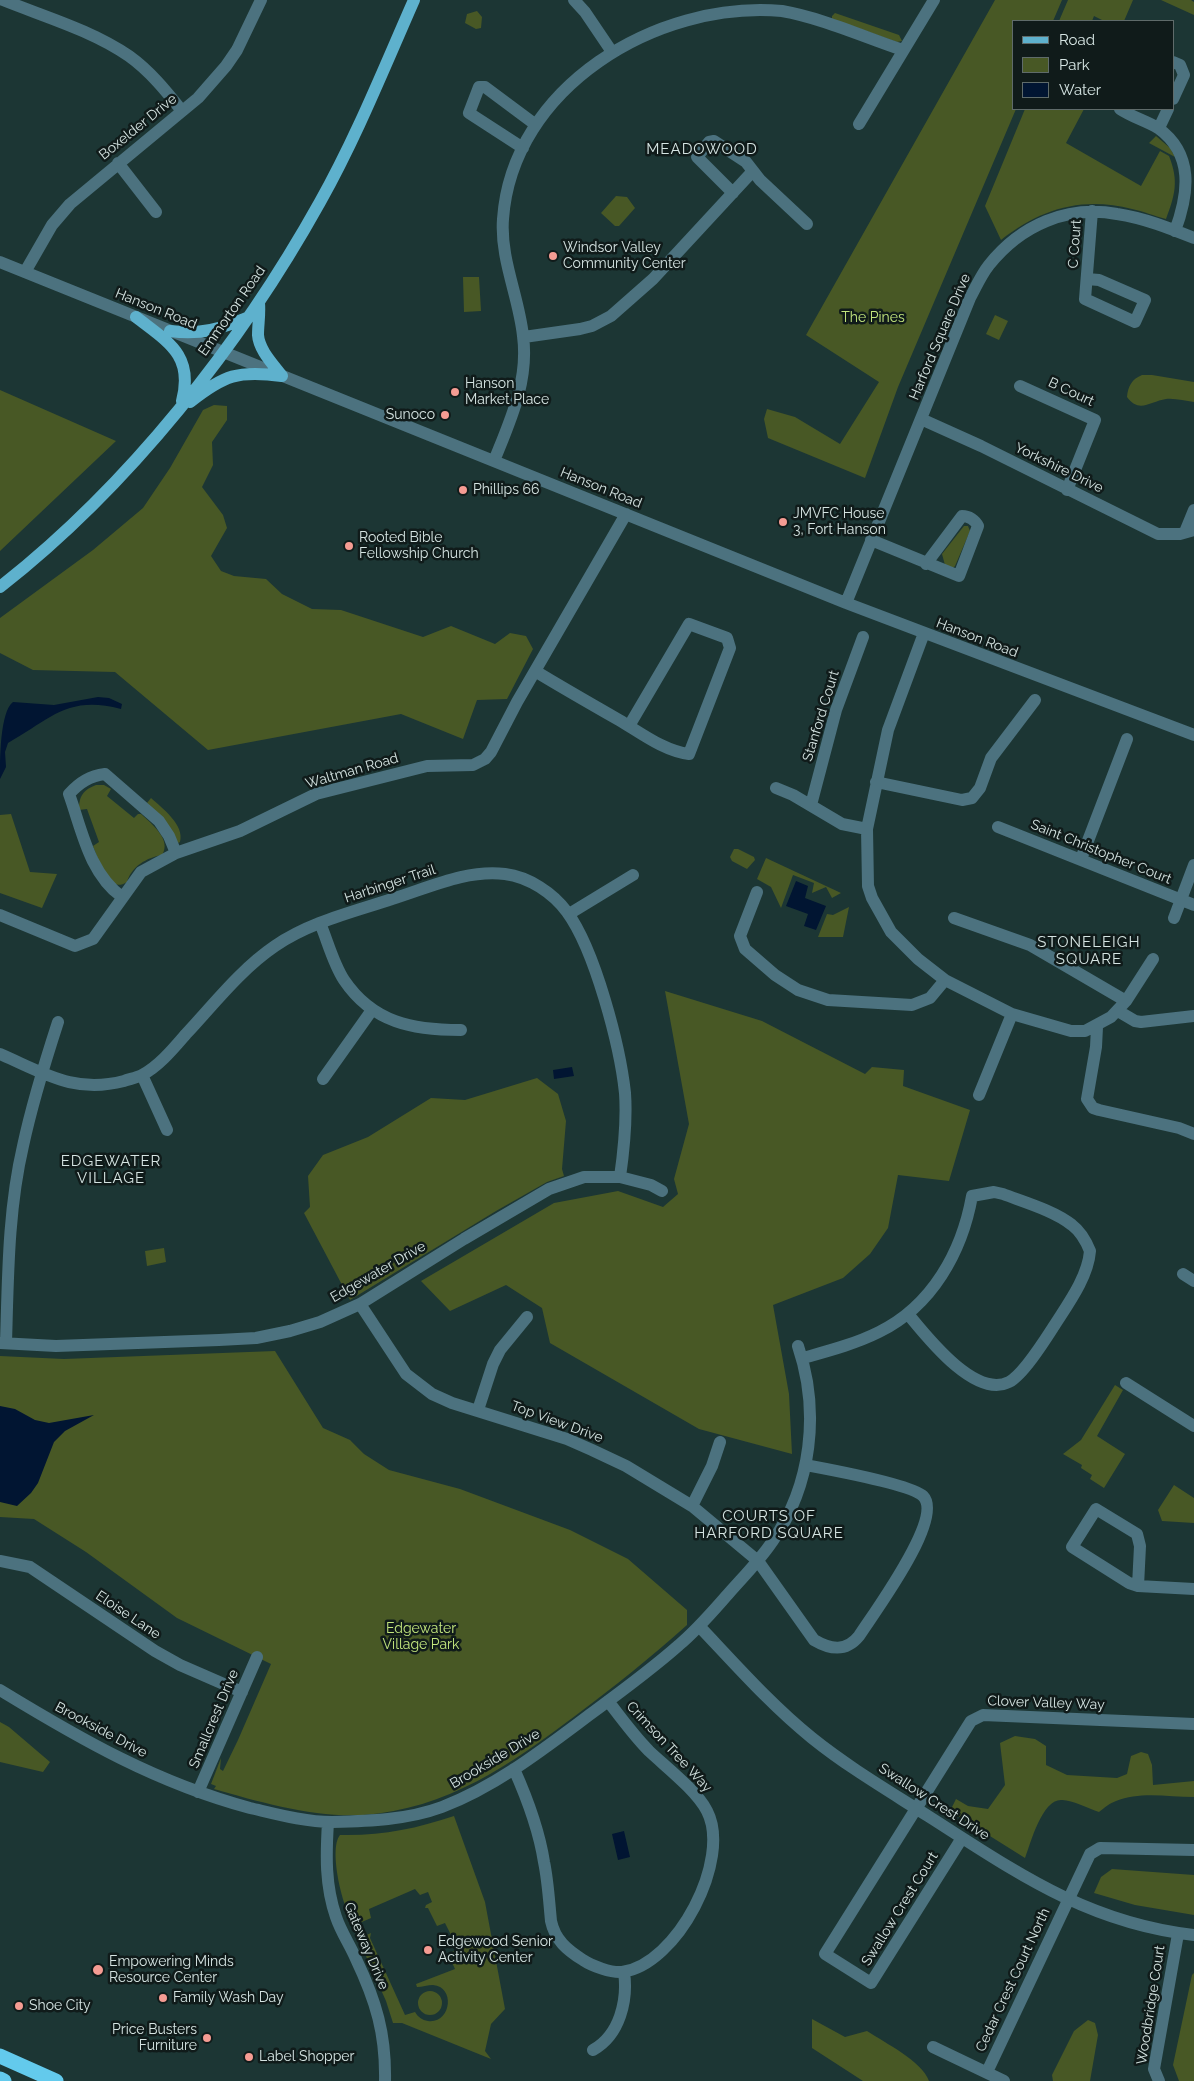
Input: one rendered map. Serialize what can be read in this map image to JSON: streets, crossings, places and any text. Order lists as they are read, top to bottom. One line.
{"streets":{"main road":["Emmorton Road"],"street":["Boxelder Drive","C Court","Hanson Road","Harford Square Drive","B Court","Yorkshire Drive","Stanford Court","Waltman Road","Saint Christopher Court","Harbinger Trail","Edgewater Drive","Top View Drive","Eloise Lane","Clover Valley Way","Smallcrest Drive","Brookside Drive","Crimson Tree Way","Swallow Crest Drive","Swallow Crest Court","Gateway Drive","Cedar Crest Court North","Woodbridge Court"]},"crossings":[["Boxelder Drive","Hanson Road"],["C Court","Harford Square Drive"],["Hanson Road","Emmorton Road"],["Hanson Road","Harford Square Drive"],["Hanson Road","Waltman Road"],["Harford Square Drive","Yorkshire Drive"],["B Court","Yorkshire Drive"],["Harbinger Trail","Edgewater Drive"],["Edgewater Drive","Top View Drive"],["Top View Drive","Brookside Drive"],["Eloise Lane","Smallcrest Drive"],["Clover Valley Way","Swallow Crest Drive"],["Clover Valley Way","Swallow Crest Court"],["Smallcrest Drive","Brookside Drive"],["Brookside Drive","Crimson Tree Way"],["Brookside Drive","Swallow Crest Drive"],["Brookside Drive","Gateway Drive"],["Swallow Crest Drive","Swallow Crest Court"],["Swallow Crest Drive","Cedar Crest Court North"],["Swallow Crest Drive","Woodbridge Court"]],"districts":["MEADOWOOD","STONELEIGH SQUARE","EDGEWATER VILLAGE","COURTS OF HARFORD SQUARE"],"parks":["The Pines","Edgewater Village Park"],"places":["Windsor Valley Community Center","Hanson Market Place","Sunoco","Phillips 66","JMVFC House 3, Fort Hanson","Rooted Bible Fellowship Church","Edgewood Senior Activity Center","Empowering Minds Resource Center","Family Wash Day","Shoe City","Price Busters Furniture","Label Shopper"],"legend":["Road","Park","Water"]}
